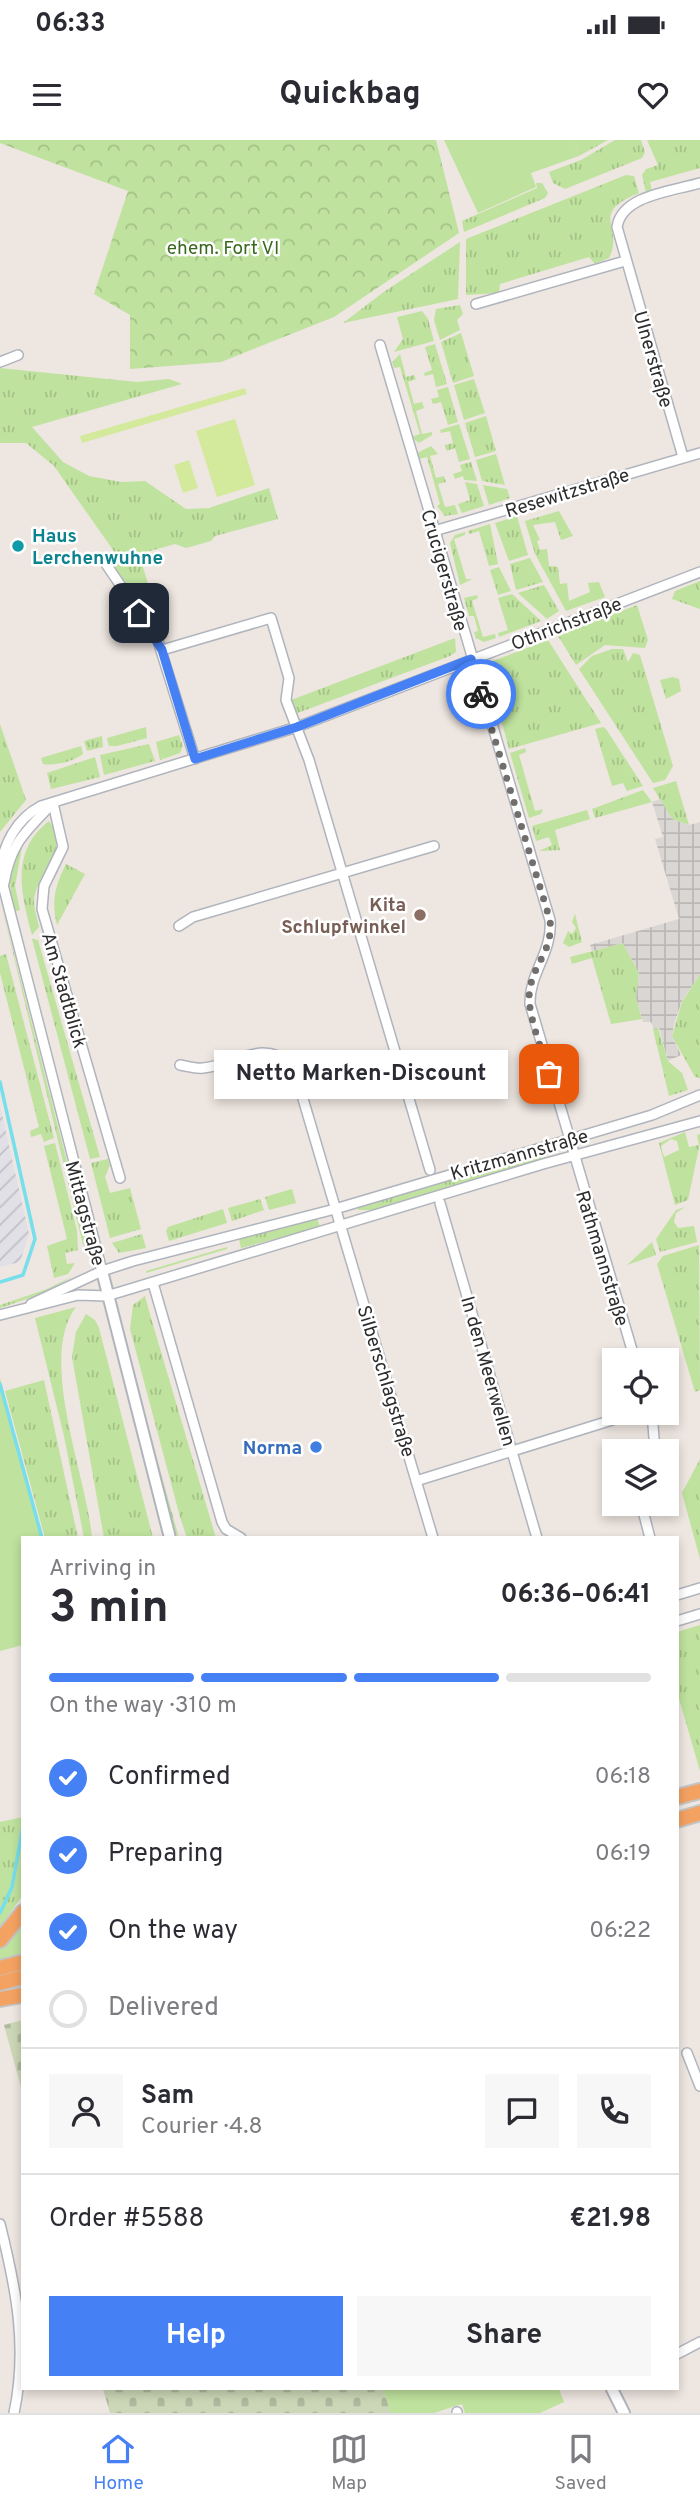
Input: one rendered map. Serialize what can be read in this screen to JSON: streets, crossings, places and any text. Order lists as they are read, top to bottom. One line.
{"streets":{"street":["Ulnerstraße","Resewitzstraße","Crucigerstraße","Othrichstraße","Am Stadtblick","Kritzmannstraße","Mittagstraße","Rathmannstraße","In den Meerwellen","Silberschlagstraße"]},"crossings":[["Ulnerstraße","Resewitzstraße"],["Resewitzstraße","Crucigerstraße"],["Crucigerstraße","Othrichstraße"],["Crucigerstraße","Kritzmannstraße"],["Crucigerstraße","Rathmannstraße"],["Othrichstraße","Am Stadtblick"],["Othrichstraße","Mittagstraße"],["Am Stadtblick","Mittagstraße"],["Kritzmannstraße","Mittagstraße"],["Kritzmannstraße","Rathmannstraße"],["Kritzmannstraße","Silberschlagstraße"]],"parks":["ehem. Fort VI"],"places":["Haus Lerchenwuhne","Kita Schlupfwinkel","Netto Marken-Discount","Norma"],"page":{"status":"06:33","header":"Quickbag","bubble":"Netto Marken-Discount","heading":["3 min","Arriving in","06:36–06:41"],"panel":["Sam","Courier · 4.8","Order #5588","€21.98"],"bar":"On the way · 310 m","list":[["Confirmed","06:18"],["Preparing","06:19"],["On the way","06:22"],"Delivered"],"buttons":["Help","Share"],"tabs":["Home","Map","Saved"]}}
